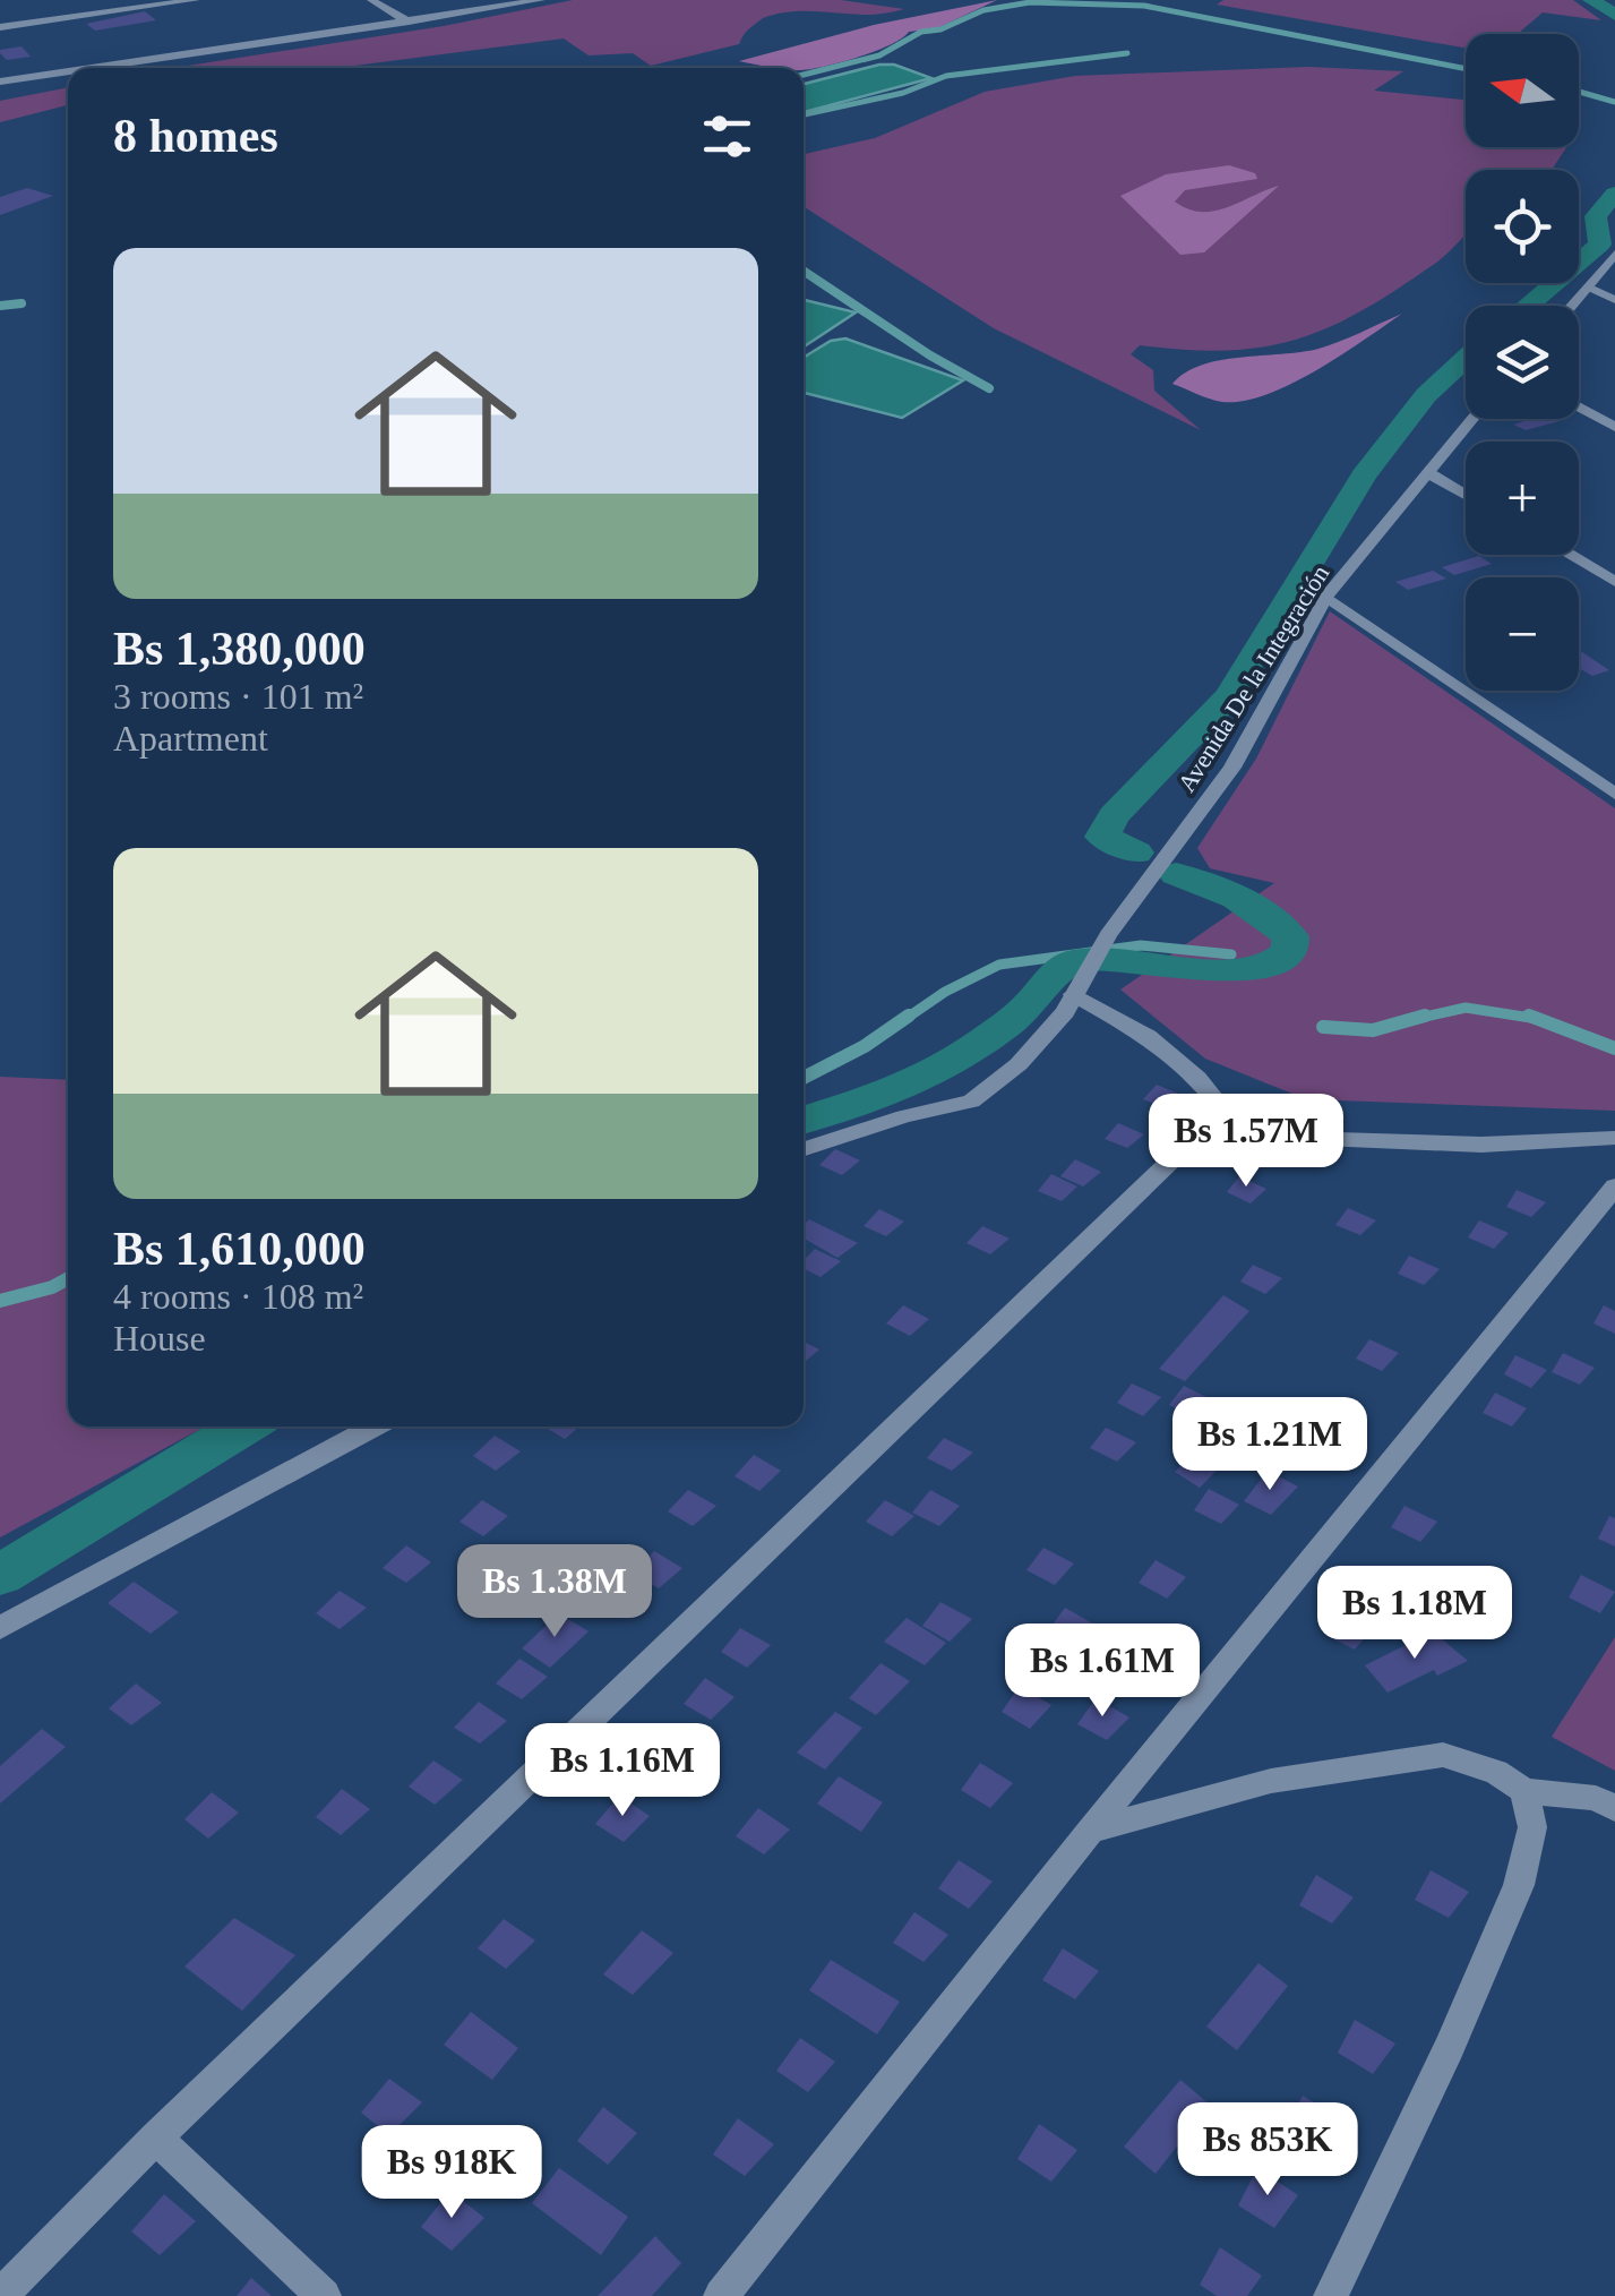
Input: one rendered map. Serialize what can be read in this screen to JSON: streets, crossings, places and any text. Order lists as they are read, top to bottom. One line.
{"streets":{"street":["Avenida De la Integración"]},"north":"left","page":{"map_buttons":["+","−"],"heading":"8 homes","list":[{"name":"Bs 1,380,000","note":"3 rooms · 101 m² · Apartment"},{"name":"Bs 1,610,000","note":"4 rooms · 108 m² · House"}],"price":["Bs 1.57M","Bs 1.21M","Bs 1.38M","Bs 1.18M","Bs 1.61M","Bs 1.16M","Bs 853K","Bs 918K"]}}
